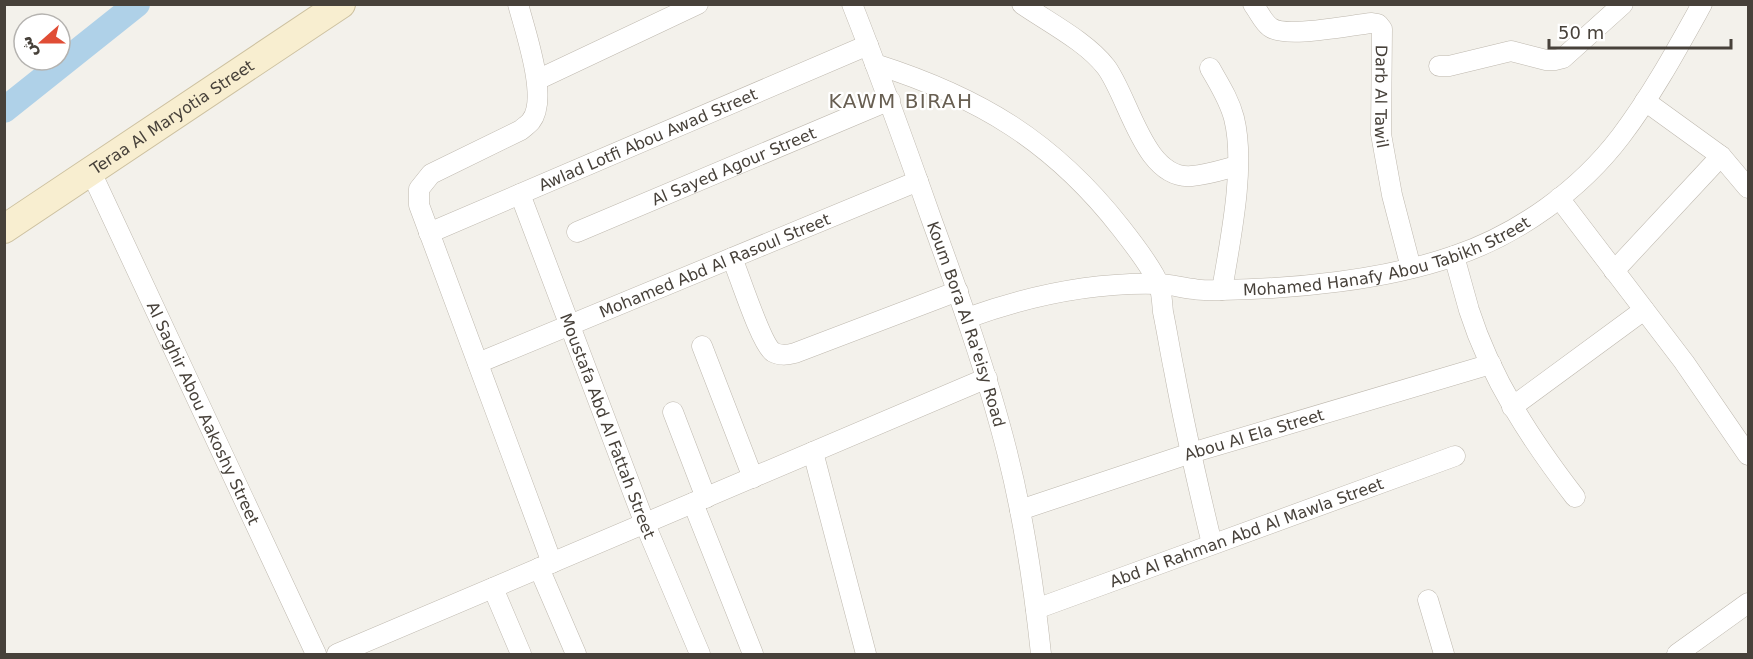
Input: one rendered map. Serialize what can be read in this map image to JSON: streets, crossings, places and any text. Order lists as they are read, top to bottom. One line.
{"streets":{"main road":["Teraa Al Maryotia Street"],"street":["Darb Al Tawil","Awlad Lotfi Abou Awad Street","Al Sayed Agour Street","Mohamed Hanafy Abou Tabikh Street","Mohamed Abd Al Rasoul Street","Koum Bora Al Ra'eisy Road","Al Saghir Abou Aakoshy Street","Moustafa Abd Al Fattah Street","Abou Al Ela Street","Abd Al Rahman Abd Al Mawla Street"]},"crossings":[["Darb Al Tawil","Mohamed Hanafy Abou Tabikh Street"],["Teraa Al Maryotia Street","Al Saghir Abou Aakoshy Street"],["Awlad Lotfi Abou Awad Street","Koum Bora Al Ra'eisy Road"],["Awlad Lotfi Abou Awad Street","Moustafa Abd Al Fattah Street"],["Al Sayed Agour Street","Koum Bora Al Ra'eisy Road"],["Mohamed Hanafy Abou Tabikh Street","Koum Bora Al Ra'eisy Road"],["Mohamed Abd Al Rasoul Street","Koum Bora Al Ra'eisy Road"],["Mohamed Abd Al Rasoul Street","Moustafa Abd Al Fattah Street"],["Koum Bora Al Ra'eisy Road","Abou Al Ela Street"],["Koum Bora Al Ra'eisy Road","Abd Al Rahman Abd Al Mawla Street"]],"districts":["KAWM BIRAH"],"scale_bar":"50 m","north":"left"}
